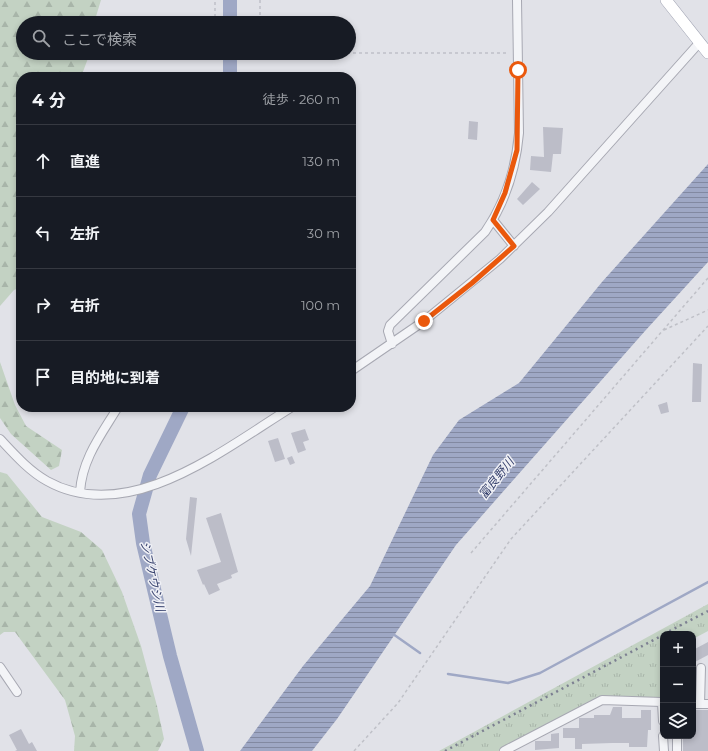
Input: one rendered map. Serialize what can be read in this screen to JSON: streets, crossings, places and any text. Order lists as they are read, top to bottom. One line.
{"water":["富良野川","シブケウシ川"],"page":{"search":"ここで検索","heading":["4 分","徒歩 · 260 m"],"list":[["直進","130 m"],["左折","30 m"],["右折","100 m"],"目的地に到着"],"map_buttons":["+","−"]}}
